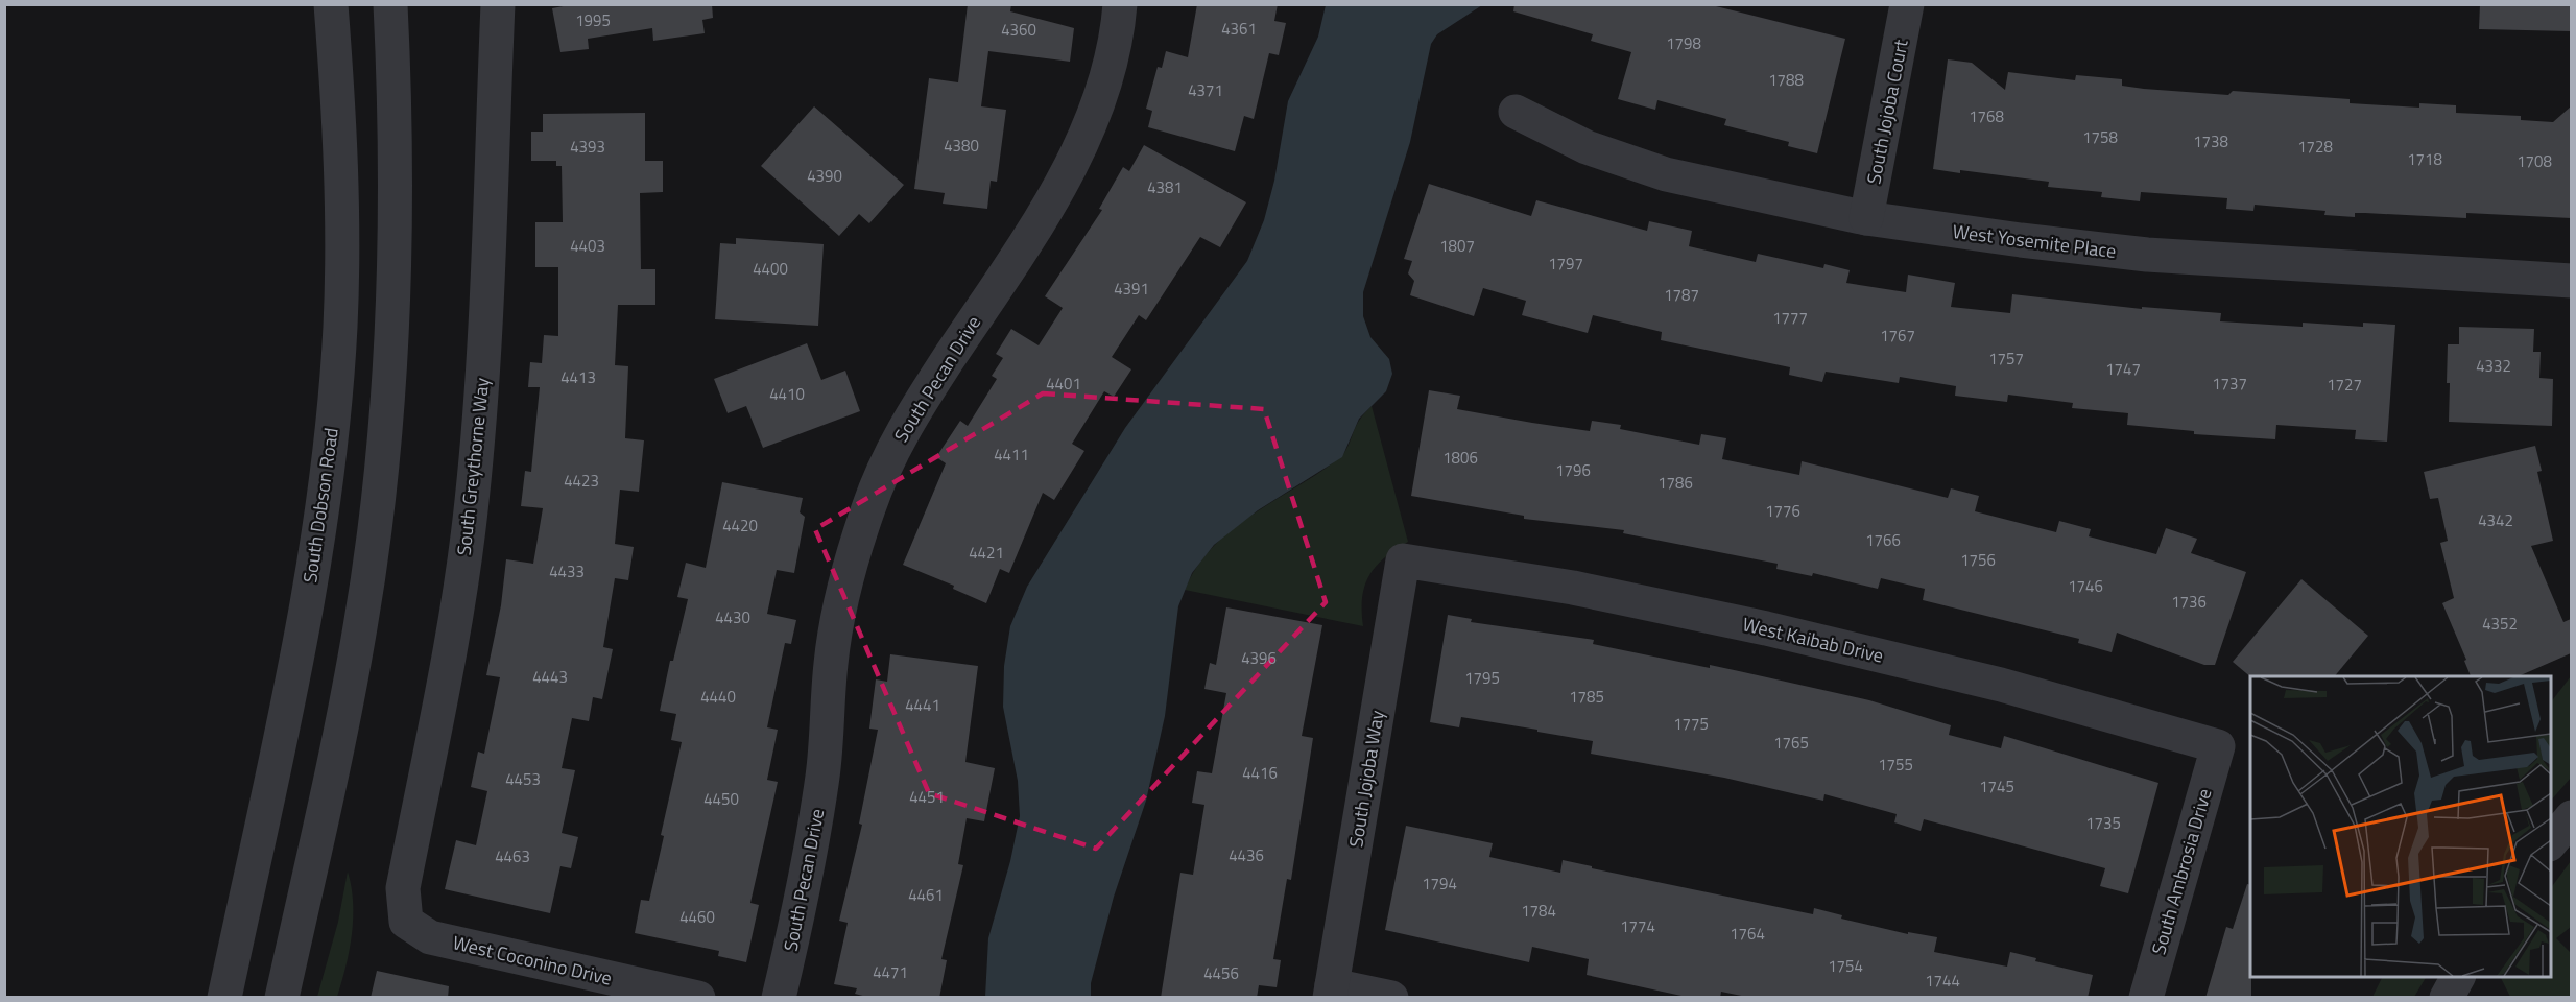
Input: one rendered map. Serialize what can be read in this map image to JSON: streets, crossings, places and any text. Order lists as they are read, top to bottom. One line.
{"streets":{"street":["South Jojoba Court","West Yosemite Place","South Pecan Drive","South Greythorne Way","South Dobson Road","West Kaibab Drive","South Jojoba Way","South Ambrosia Drive","West Coconino Drive"]},"crossings":[["South Jojoba Court","West Yosemite Place"],["South Greythorne Way","West Coconino Drive"],["West Kaibab Drive","South Jojoba Way"],["West Kaibab Drive","South Ambrosia Drive"]],"house_numbers":["1995","4361","4360","1798","1788","4371","1768","1758","1738","4380","4393","1728","1718","1708","4390","4381","4403","1807","1797","4400","4391","1787","1777","1767","1757","4332","1747","4413","4401","1737","1727","4410","4411","1806","1796","4423","1786","1776","4342","4420","1766","4421","1756","4433","1746","1736","4430","4352","4396","4443","1795","4440","1785","4441","1775","1765","1755","4416","4453","1745","4451","4450","1735","4436","4463","1794","4461","1784","4460","1774","1764","1754","4471","4456","1744"]}
